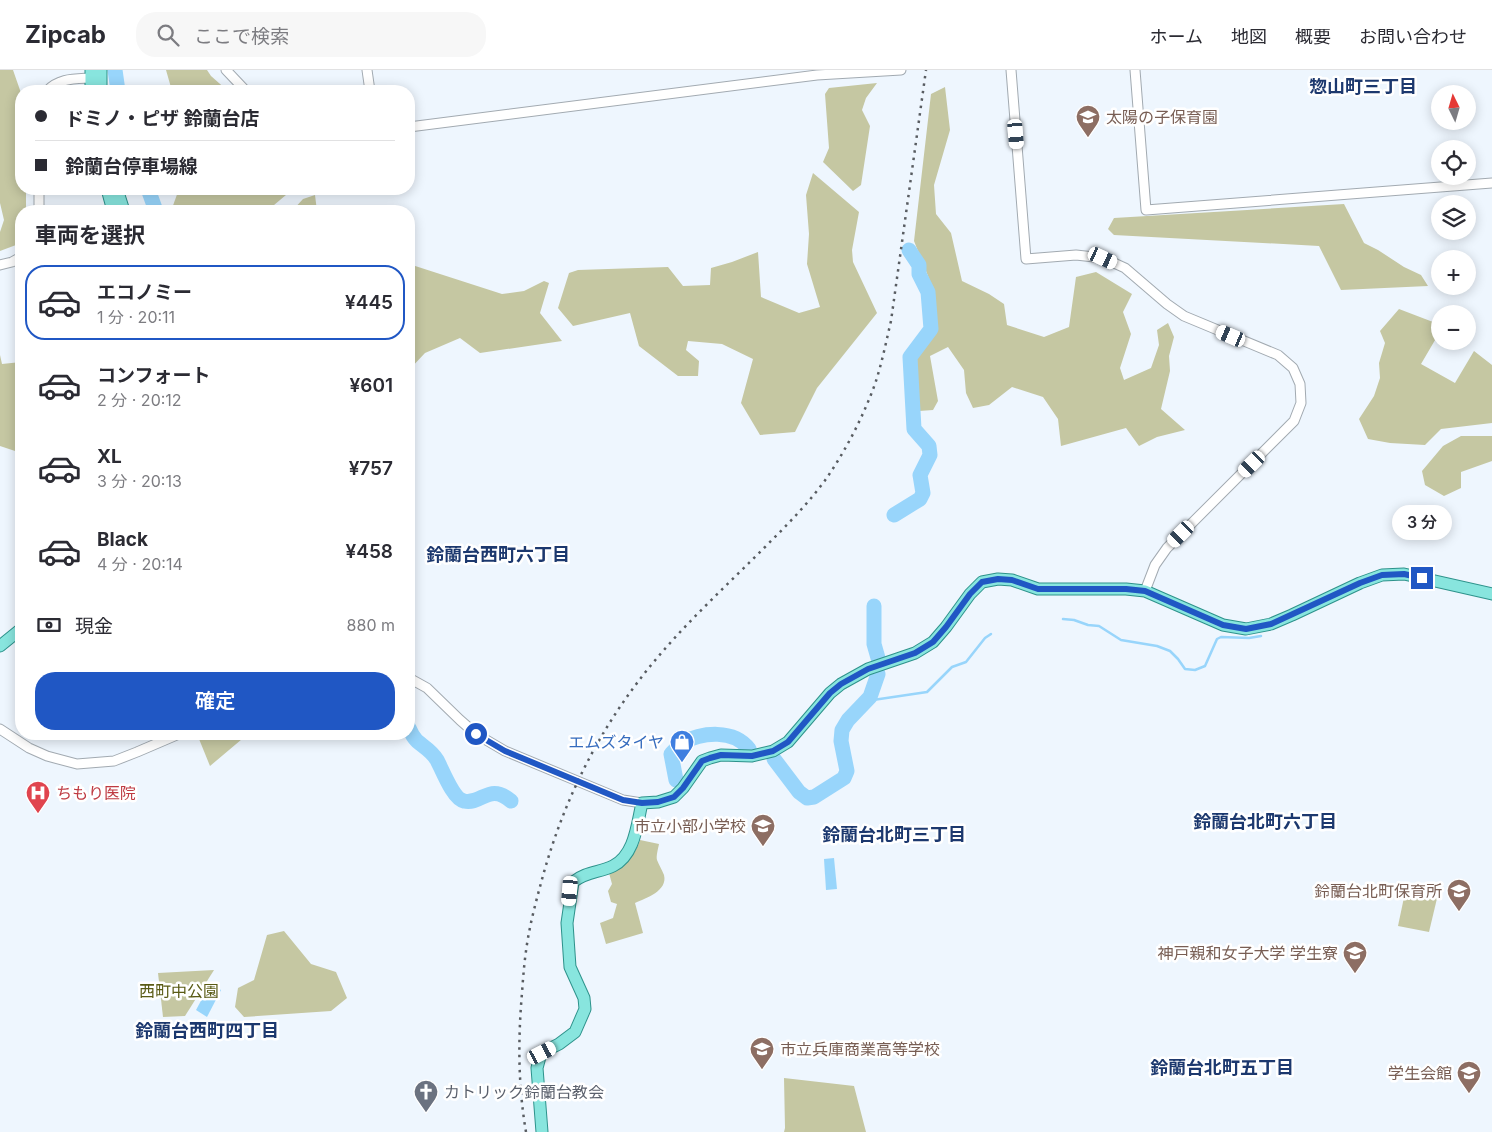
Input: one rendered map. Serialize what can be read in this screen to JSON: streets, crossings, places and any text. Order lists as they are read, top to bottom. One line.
{"districts":["惣山町三丁目","鈴蘭台西町六丁目","鈴蘭台北町六丁目","鈴蘭台北町三丁目","鈴蘭台西町四丁目","鈴蘭台北町五丁目"],"parks":["西町中公園"],"places":{"school or university":["太陽の子保育園","市立小部小学校","鈴蘭台北町保育所","神戸親和女子大学 学生寮","市立兵庫商業高等学校","学生会館"],"shop":["エムズタイヤ"],"hospital":["ちもり医院"],"church":["カトリック鈴蘭台教会"]},"north":"top","page":{"header":"Zipcab","search":"ここで検索","nav":["ホーム","地図","概要","お問い合わせ"],"map_buttons":["+","−"],"banner":["ドミノ・ピザ 鈴蘭台店","鈴蘭台停車場線"],"heading":"車両を選択","list":[{"name":"エコノミー","note":"1 分 · 20:11","value":"¥445"},{"name":"コンフォート","note":"2 分 · 20:12","value":"¥601"},{"name":"XL","note":"3 分 · 20:13","value":"¥757"},{"name":"Black","note":"4 分 · 20:14","value":"¥458"}],"bubble":"3 分","pay":["現金","880 m"],"buttons":"確定"}}
